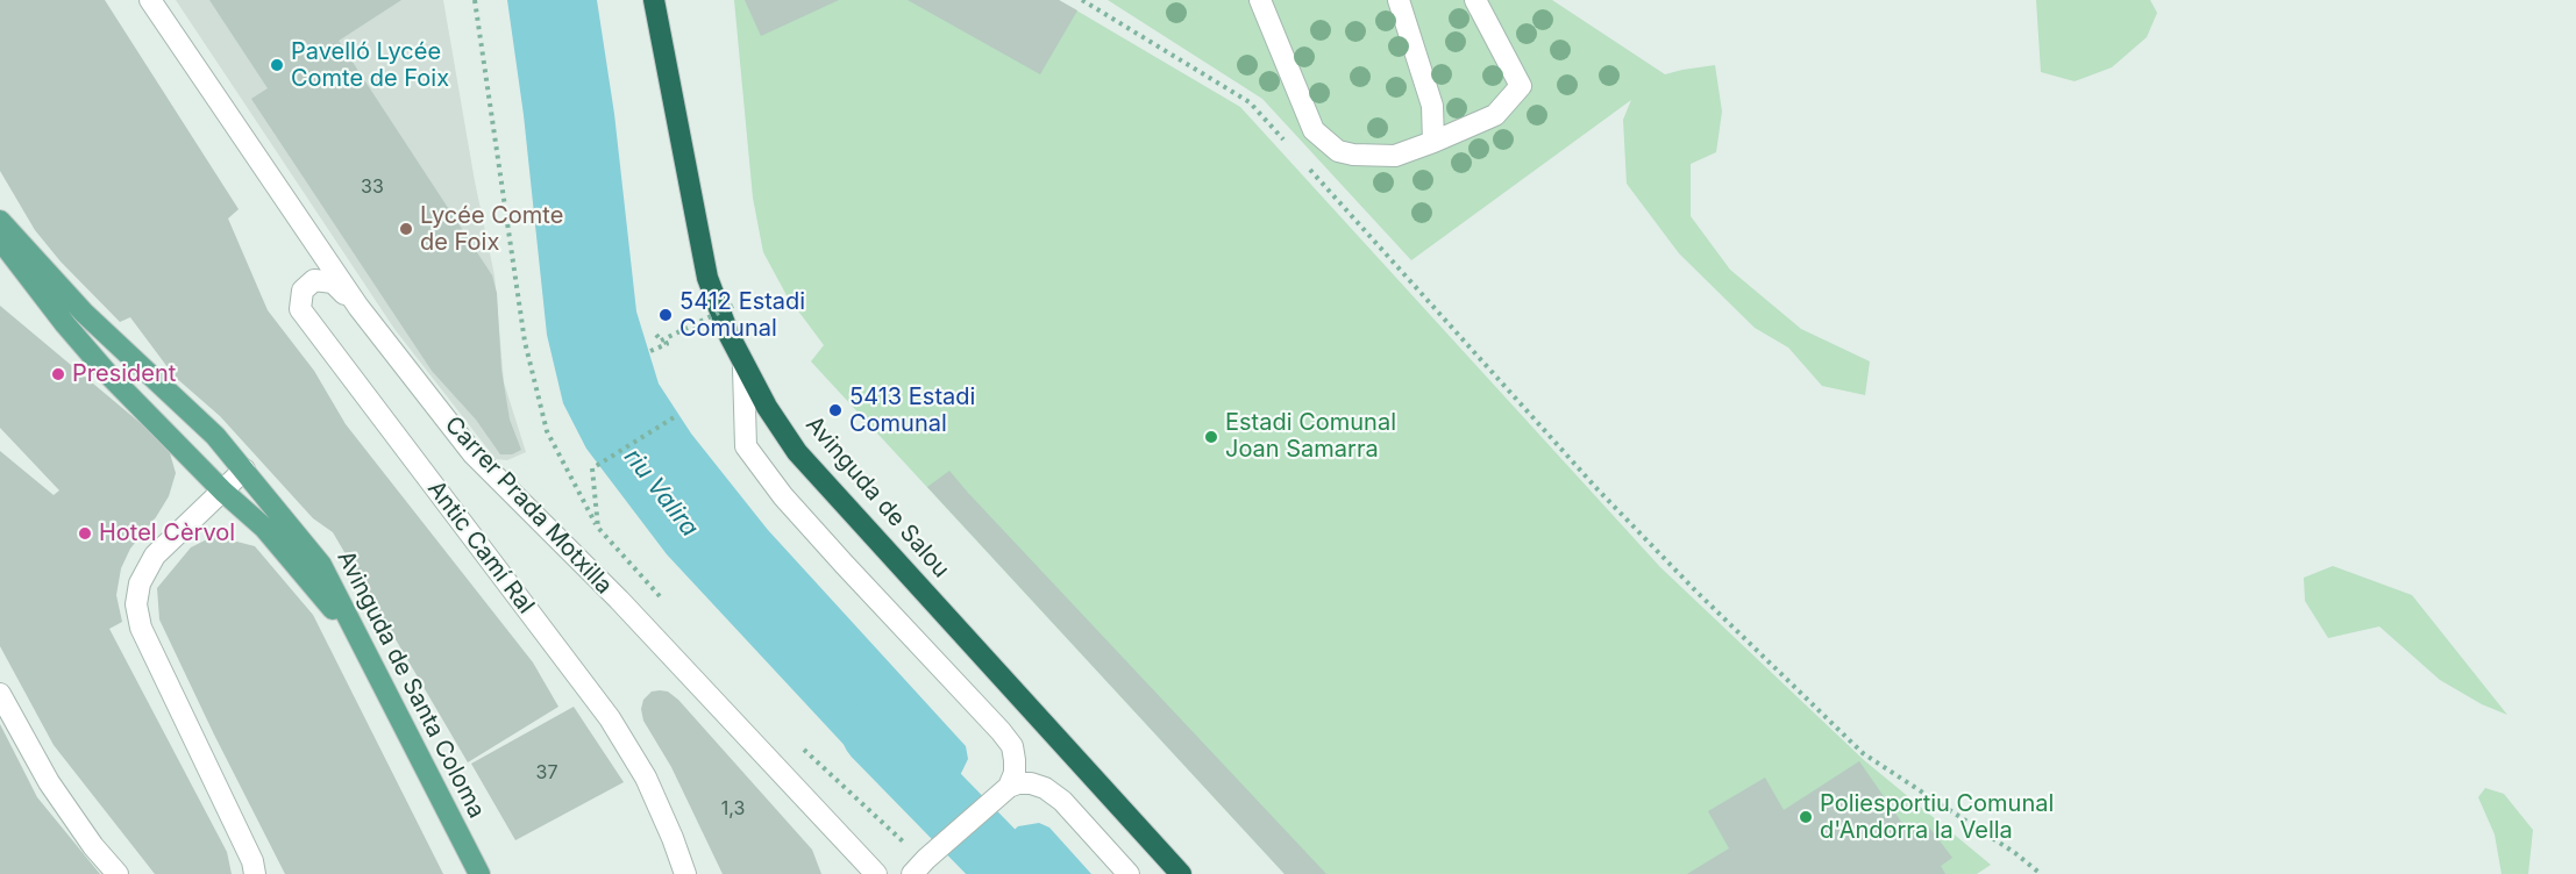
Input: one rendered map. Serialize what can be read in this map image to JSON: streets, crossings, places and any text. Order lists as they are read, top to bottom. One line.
{"streets":{"highway":["Avinguda de Salou"],"main road":["Avinguda de Santa Coloma"],"street":["Carrer Prada Motxilla","Antic Camí Ral"]},"crossings":[["Carrer Prada Motxilla","Antic Camí Ral"]],"water":["riu Valira"],"places":["Pavelló Lycée Comte de Foix","Lycée Comte de Foix","5412 Estadi Comunal","President","5413 Estadi Comunal","Estadi Comunal Joan Samarra","Hotel Cèrvol","Poliesportiu Comunal d'Andorra la Vella"],"house_numbers":["33","37","1,3"]}
